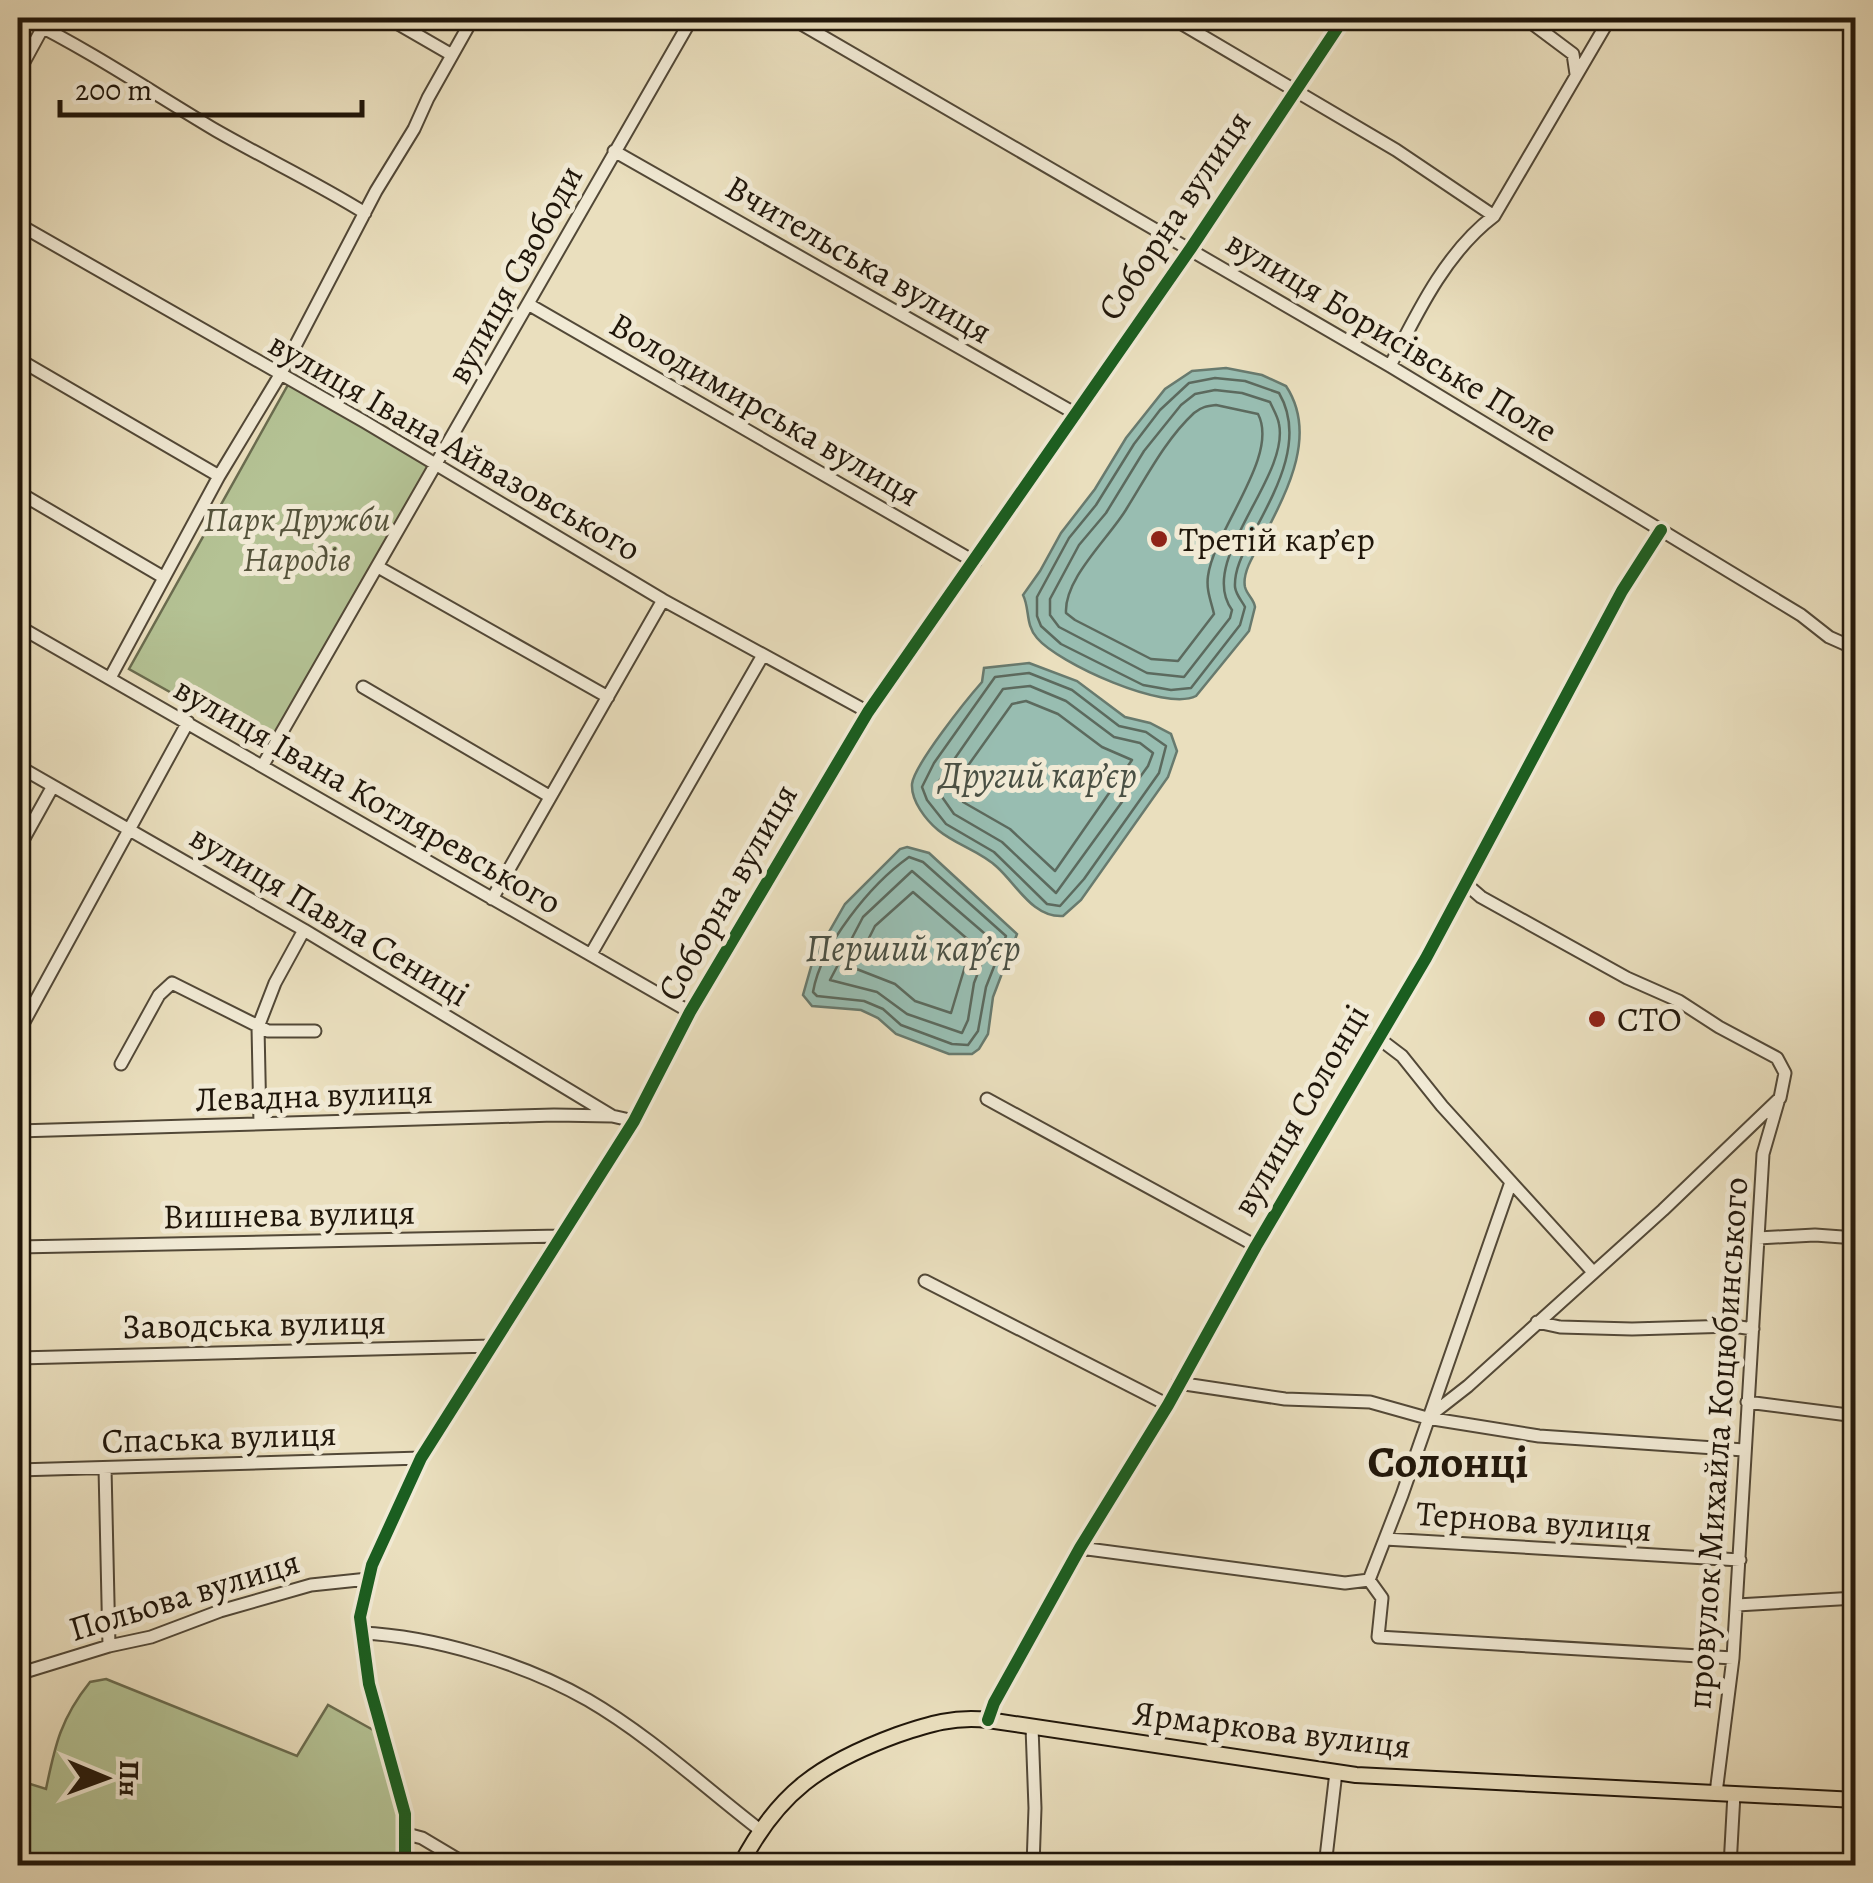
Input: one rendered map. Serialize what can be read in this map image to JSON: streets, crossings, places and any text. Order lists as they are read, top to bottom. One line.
{"streets":{"main road":["Ярмаркова вулиця"],"street":["Соборна вулиця","Вчительська вулиця","вулиця Свободи","вулиця Борисівське Поле","Володимирська вулиця","вулиця Івана Айвазовського","вулиця Івана Котляревського","вулиця Павла Сениці","Левадна вулиця","вулиця Солонці","Вишнева вулиця","Заводська вулиця","Спаська вулиця","провулок Михайла Коцюбинського","Тернова вулиця","Польова вулиця"]},"crossings":[["Соборна вулиця","Вчительська вулиця"],["Соборна вулиця","вулиця Борисівське Поле"],["Соборна вулиця","Володимирська вулиця"],["Соборна вулиця","вулиця Івана Айвазовського"],["Соборна вулиця","вулиця Івана Котляревського"],["Соборна вулиця","Вишнева вулиця"],["Соборна вулиця","Заводська вулиця"],["Соборна вулиця","Спаська вулиця"],["Соборна вулиця","Польова вулиця"],["Вчительська вулиця","вулиця Свободи"],["вулиця Свободи","Володимирська вулиця"],["вулиця Свободи","вулиця Івана Айвазовського"],["вулиця Свободи","вулиця Івана Котляревського"],["вулиця Борисівське Поле","вулиця Солонці"],["вулиця Павла Сениці","Левадна вулиця"],["вулиця Солонці","Ярмаркова вулиця"],["провулок Михайла Коцюбинського","Тернова вулиця"],["провулок Михайла Коцюбинського","Ярмаркова вулиця"]],"districts":["Солонці"],"water":["Другий кар’єр","Перший кар’єр"],"parks":["Парк Дружби Народів"],"places":["Третій кар’єр","СТО"],"scale_bar":"200 m","north":"right"}
